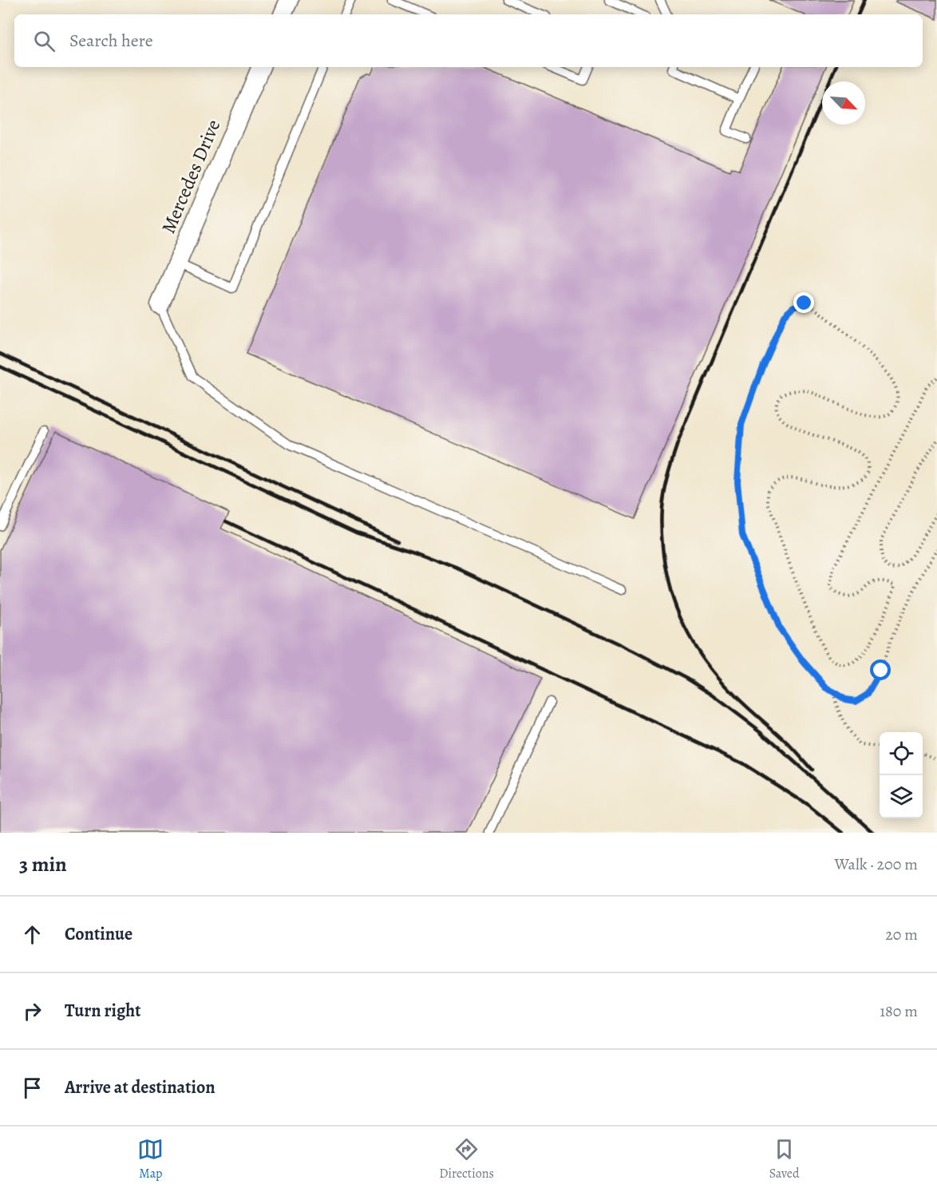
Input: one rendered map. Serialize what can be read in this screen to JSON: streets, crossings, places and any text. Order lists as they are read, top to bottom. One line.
{"streets":{"street":["Mercedes Drive"]},"north":"bottom right","page":{"search":"Search here","heading":["3 min","Walk · 200 m"],"list":[["Continue","20 m"],["Turn right","180 m"],"Arrive at destination"],"nav":["Map","Directions","Saved"]}}
